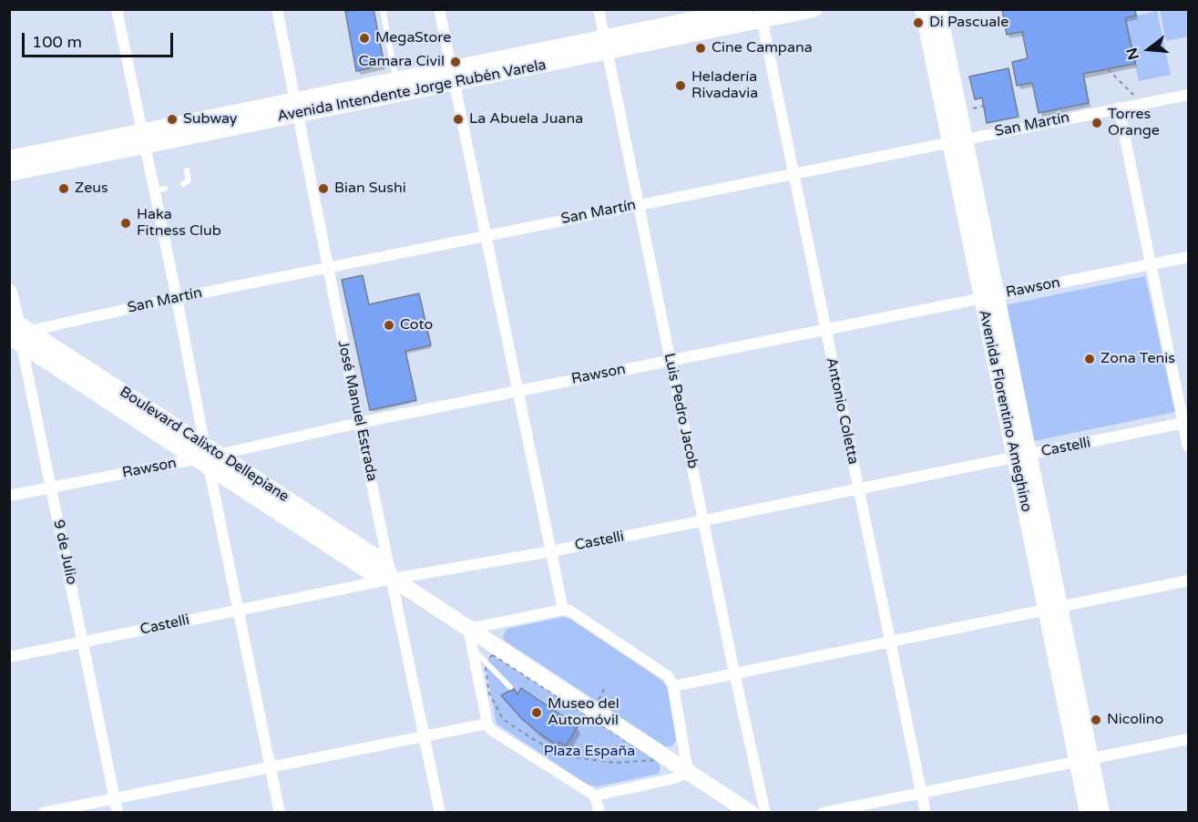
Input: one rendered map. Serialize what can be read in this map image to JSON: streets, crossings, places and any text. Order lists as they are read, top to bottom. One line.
{"streets":{"main road":["Avenida Intendente Jorge Rubén Varela","Avenida Florentino Ameghino","Boulevard Calixto Dellepiane","9 de Julio"],"street":["San Martín","Rawson","José Manuel Estrada","Luis Pedro Jacob","Antonio Coletta","Castelli"]},"crossings":[["Avenida Intendente Jorge Rubén Varela","José Manuel Estrada"],["Avenida Intendente Jorge Rubén Varela","Luis Pedro Jacob"],["Avenida Intendente Jorge Rubén Varela","Antonio Coletta"],["San Martín","José Manuel Estrada"],["San Martín","Luis Pedro Jacob"],["San Martín","Antonio Coletta"],["San Martín","Avenida Florentino Ameghino"],["San Martín","Boulevard Calixto Dellepiane"],["San Martín","9 de Julio"],["Rawson","José Manuel Estrada"],["Rawson","Luis Pedro Jacob"],["Rawson","Antonio Coletta"],["Rawson","Avenida Florentino Ameghino"],["Rawson","Boulevard Calixto Dellepiane"],["Rawson","9 de Julio"],["José Manuel Estrada","Boulevard Calixto Dellepiane"],["José Manuel Estrada","Castelli"],["Luis Pedro Jacob","Castelli"],["Antonio Coletta","Castelli"],["Avenida Florentino Ameghino","Castelli"],["Boulevard Calixto Dellepiane","Castelli"],["Boulevard Calixto Dellepiane","9 de Julio"],["Castelli","9 de Julio"]],"parks":["Plaza España"],"places":["Di Pascuale","MegaStore","Cine Campana","Camara Civil","Heladería Rivadavia","Subway","La Abuela Juana","Torres Orange","Zeus","Bian Sushi","Haka Fitness Club","Coto","Zona Tenis","Museo del Automóvil","Nicolino"],"scale_bar":"100 m","north":"left"}
